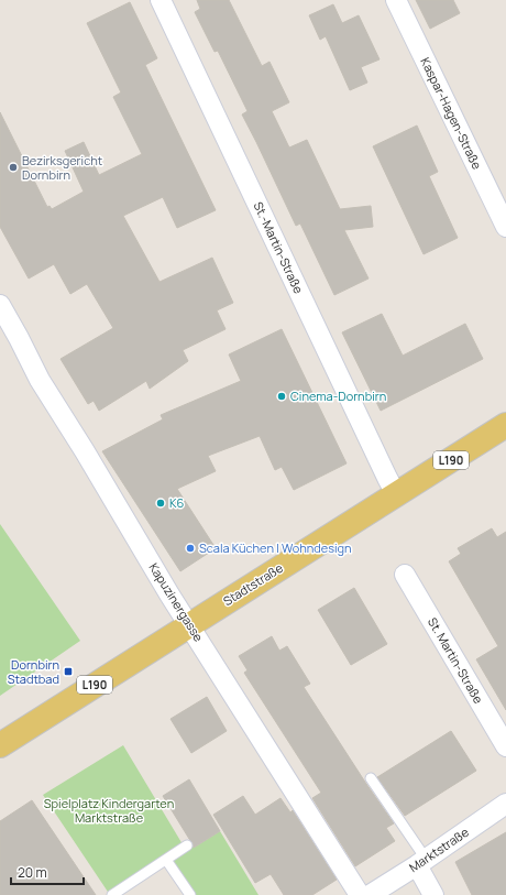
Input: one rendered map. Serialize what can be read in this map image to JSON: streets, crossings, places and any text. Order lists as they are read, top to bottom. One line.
{"streets":{"main road":["L190","Stadtstraße"],"street":["Kaspar-Hagen-Straße","St.-Martin-Straße","Kapuzinergasse","St. Martin-Straße","Marktstraße"]},"crossings":[["St.-Martin-Straße","Stadtstraße"],["Stadtstraße","Kapuzinergasse"]],"parks":["Spielplatz Kindergarten Marktstraße"],"places":{"other":["Bezirksgericht Dornbirn","Cinema-Dornbirn","K6","Scala Küchen | Wohndesign"],"transit":["Dornbirn Stadtbad"]},"scale_bar":"20 m"}
